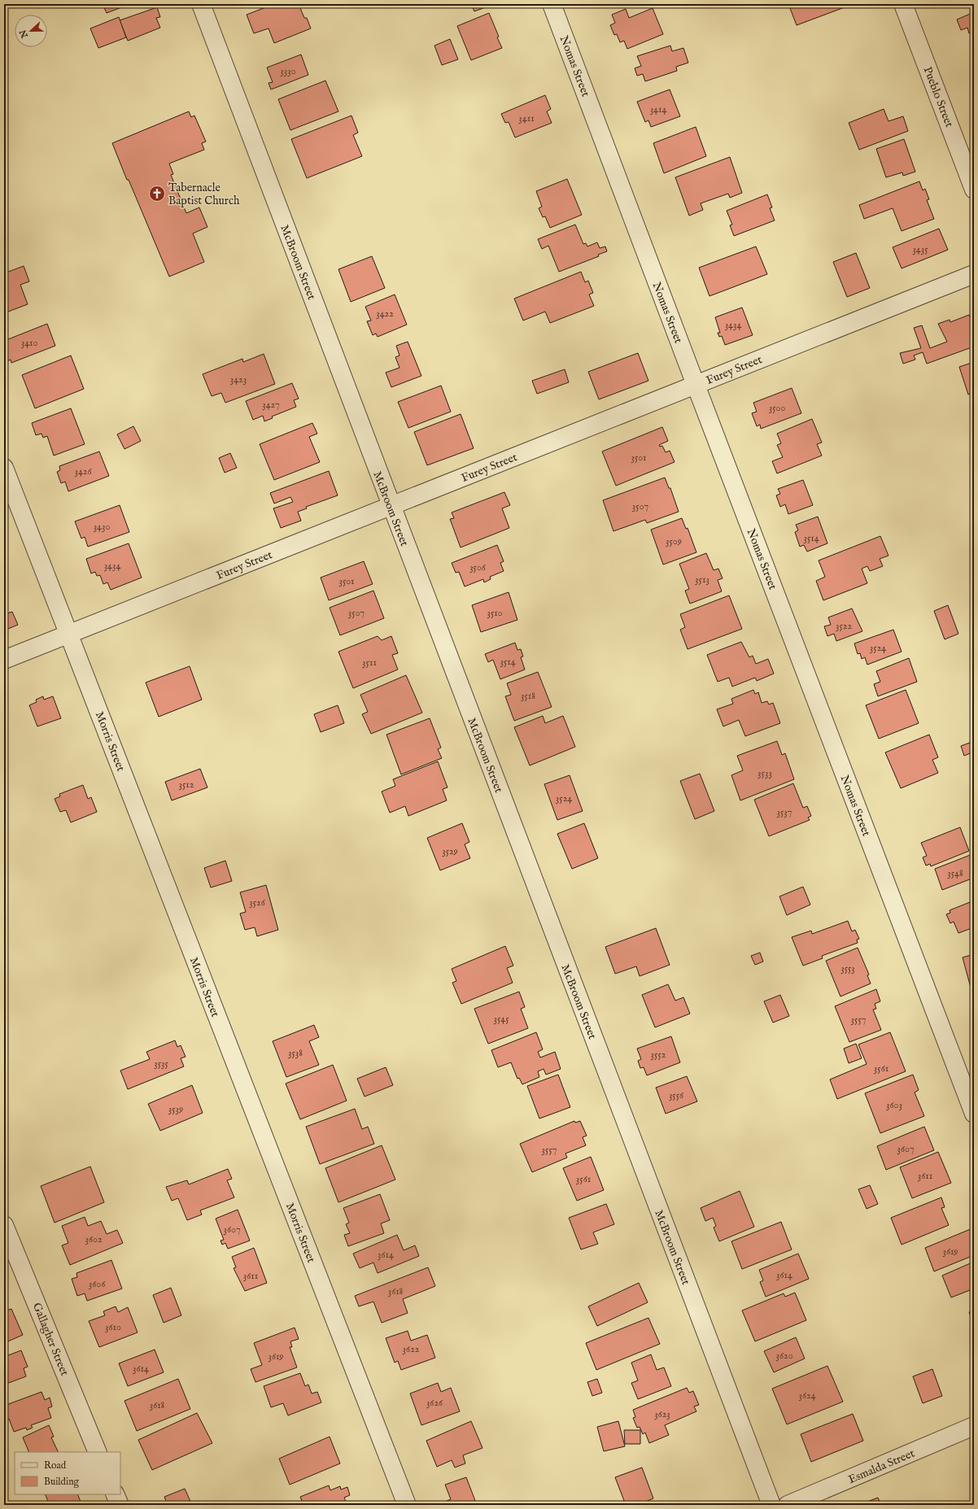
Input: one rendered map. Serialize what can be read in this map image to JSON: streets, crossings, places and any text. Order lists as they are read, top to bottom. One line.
{"streets":{"street":["Nomas Street","Pueblo Street","McBroom Street","Furey Street","Morris Street","Gallagher Street","Esmalda Street"]},"crossings":[["Nomas Street","Furey Street"],["McBroom Street","Furey Street"],["Furey Street","Morris Street"]],"places":{"church":["Tabernacle Baptist Church"]},"house_numbers":["3330","3414","3411","3435","3422","3434","3410","3423","3427","3500","3501","3426","3507","3430","3514","3509","3434","3506","3513","3501","3507","3510","3522","3524","3514","3511","3518","3533","3512","3524","3537","3529","3548","3526","3553","3545","3557","3538","3552","3535","3561","3556","3603","3539","3607","3557","3611","3561","3607","3602","3619","3614","3614","3611","3606","3618","3610","3622","3620","3619","3614","3624","3626","3618","3623"],"legend":["Road","Building"],"north":"left"}
